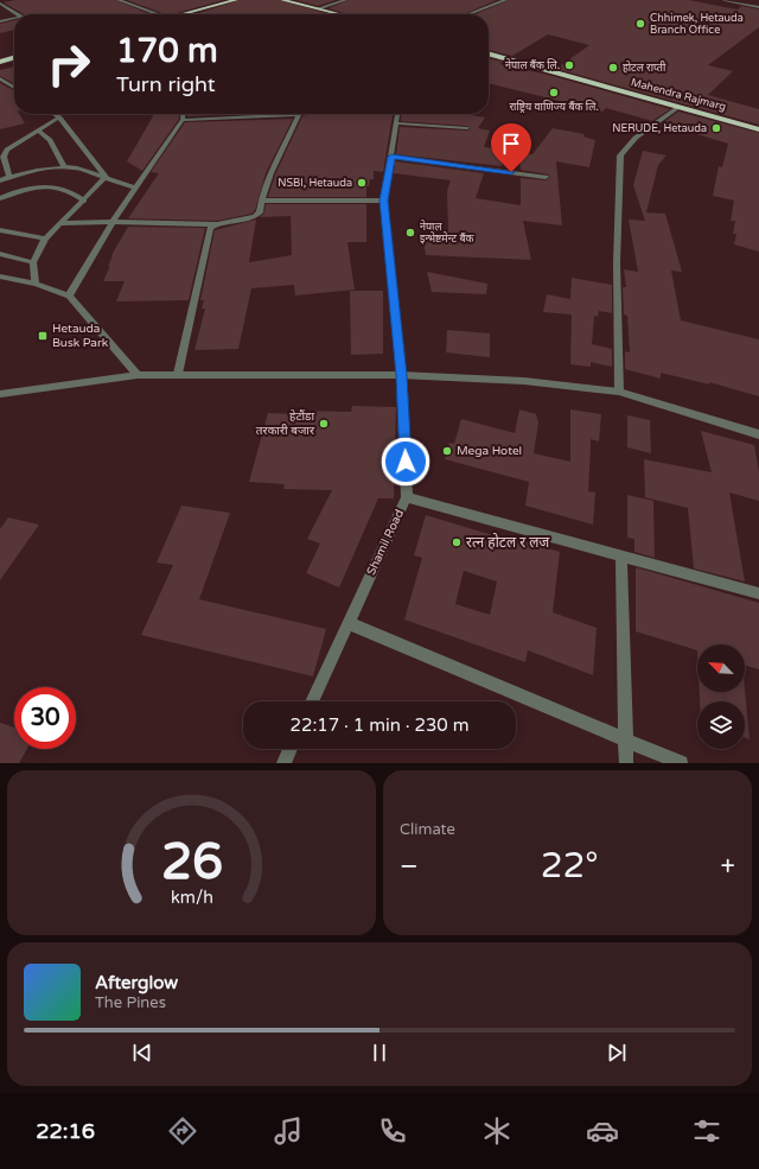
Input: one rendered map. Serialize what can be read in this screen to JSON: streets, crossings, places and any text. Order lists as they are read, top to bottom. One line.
{"streets":{"highway":["Mahendra Rajmarg"],"street":["Shamil Road"]},"places":{"other":["Chhimek, Hetauda Branch Office","नेपाल बैंक लि.","होटल राप्ती","राष्ट्रिय वाणिज्य बैंक लि.","NERUDE, Hetauda","NSBI, Hetauda","नेपाल इन्भेष्टमेन्ट बैंक","हेटौंडा तरकारी बजार","Mega Hotel","रत्‍न होटल र लज"],"transit":["Hetauda Busk Park"]},"north":"top left","page":{"turn":["170 m","Turn right"],"limit":"30","trip":"22:17 · 1 min · 230 m","tile":"Climate","heat":["−","22°","+"],"song":["Afterglow","The Pines"],"tabs":"22:16","gauge":["26","km/h"]}}
